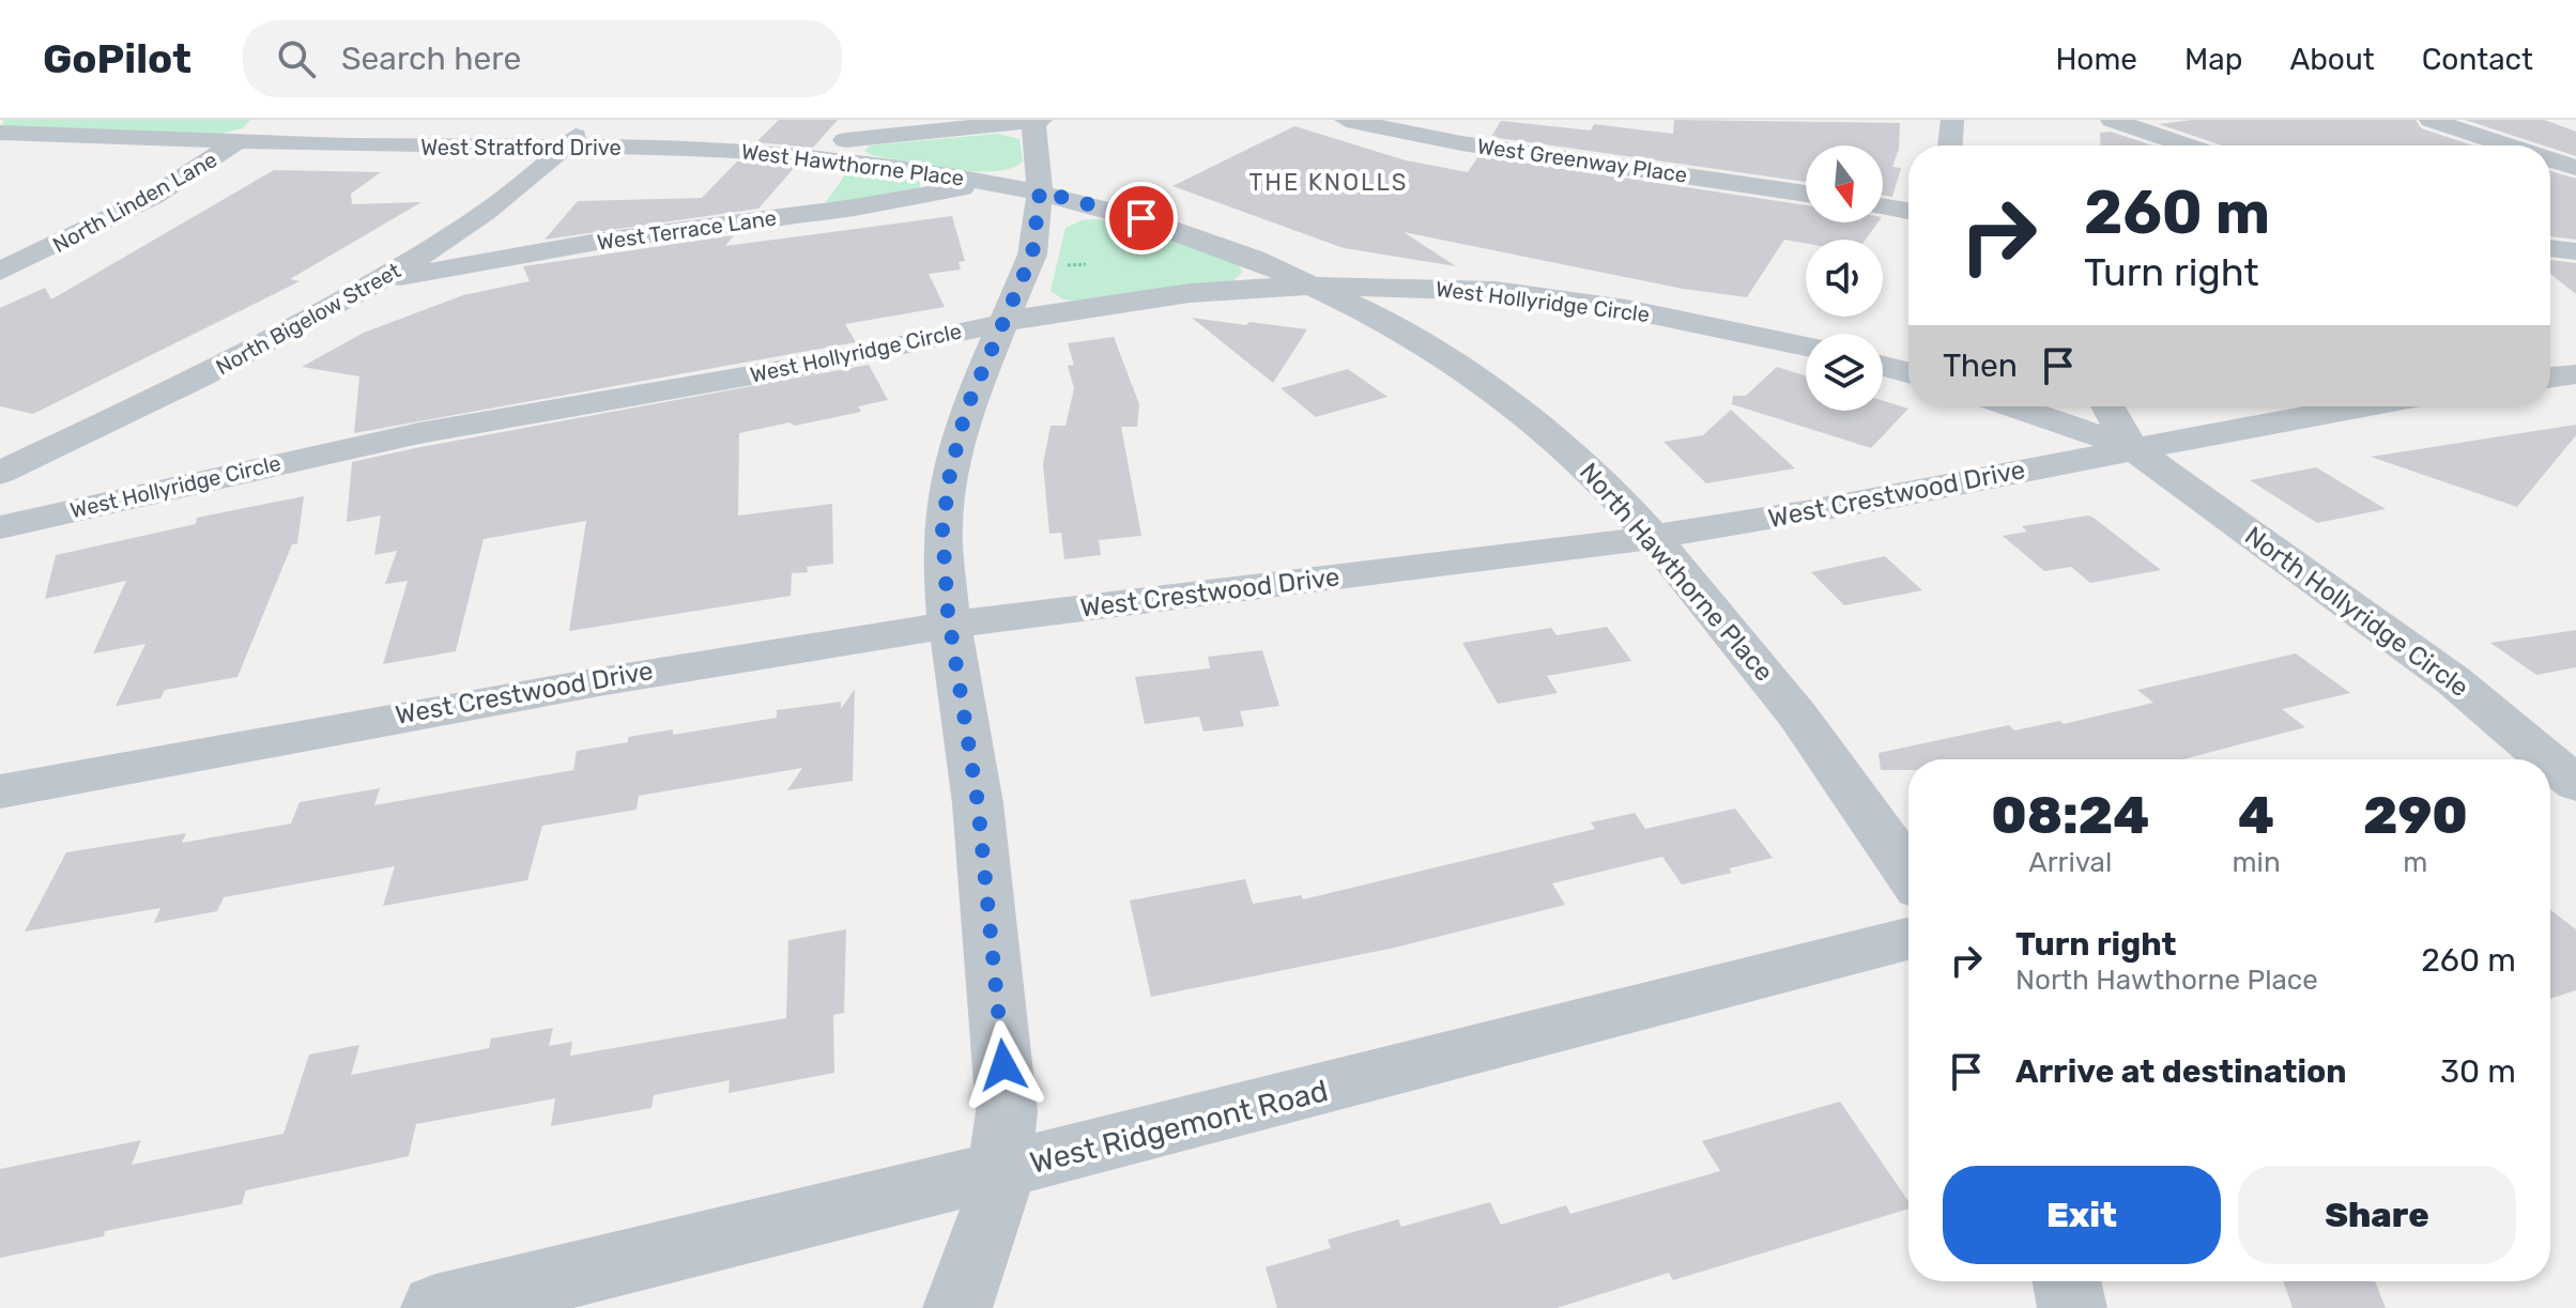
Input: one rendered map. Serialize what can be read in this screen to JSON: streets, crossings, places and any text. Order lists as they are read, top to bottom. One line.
{"streets":{"street":["West Stratford Drive","West Greenway Place","West Hawthorne Place","North Linden Lane","West Terrace Lane","West Hollyridge Circle","North Bigelow Street","West Crestwood Drive","North Hawthorne Place","North Hollyridge Circle","West Ridgemont Road"]},"crossings":[["West Stratford Drive","West Hawthorne Place"],["West Stratford Drive","North Linden Lane"],["West Stratford Drive","North Bigelow Street"],["West Hawthorne Place","West Terrace Lane"],["West Hawthorne Place","North Hawthorne Place"],["West Terrace Lane","North Bigelow Street"],["West Hollyridge Circle","North Hawthorne Place"],["West Crestwood Drive","North Hawthorne Place"],["West Crestwood Drive","North Hollyridge Circle"]],"districts":["THE KNOLLS"],"north":"bottom","page":{"header":"GoPilot","search":"Search here","nav":["Home","Map","About","Contact"],"turn":["260 m","Turn right"],"then":"Then","eta":["08:24","Arrival","4","min","290","m"],"list":[{"name":"Turn right","note":"North Hawthorne Place","value":"260 m"},{"name":"Arrive at destination","value":"30 m"}],"buttons":["Exit","Share"]}}
